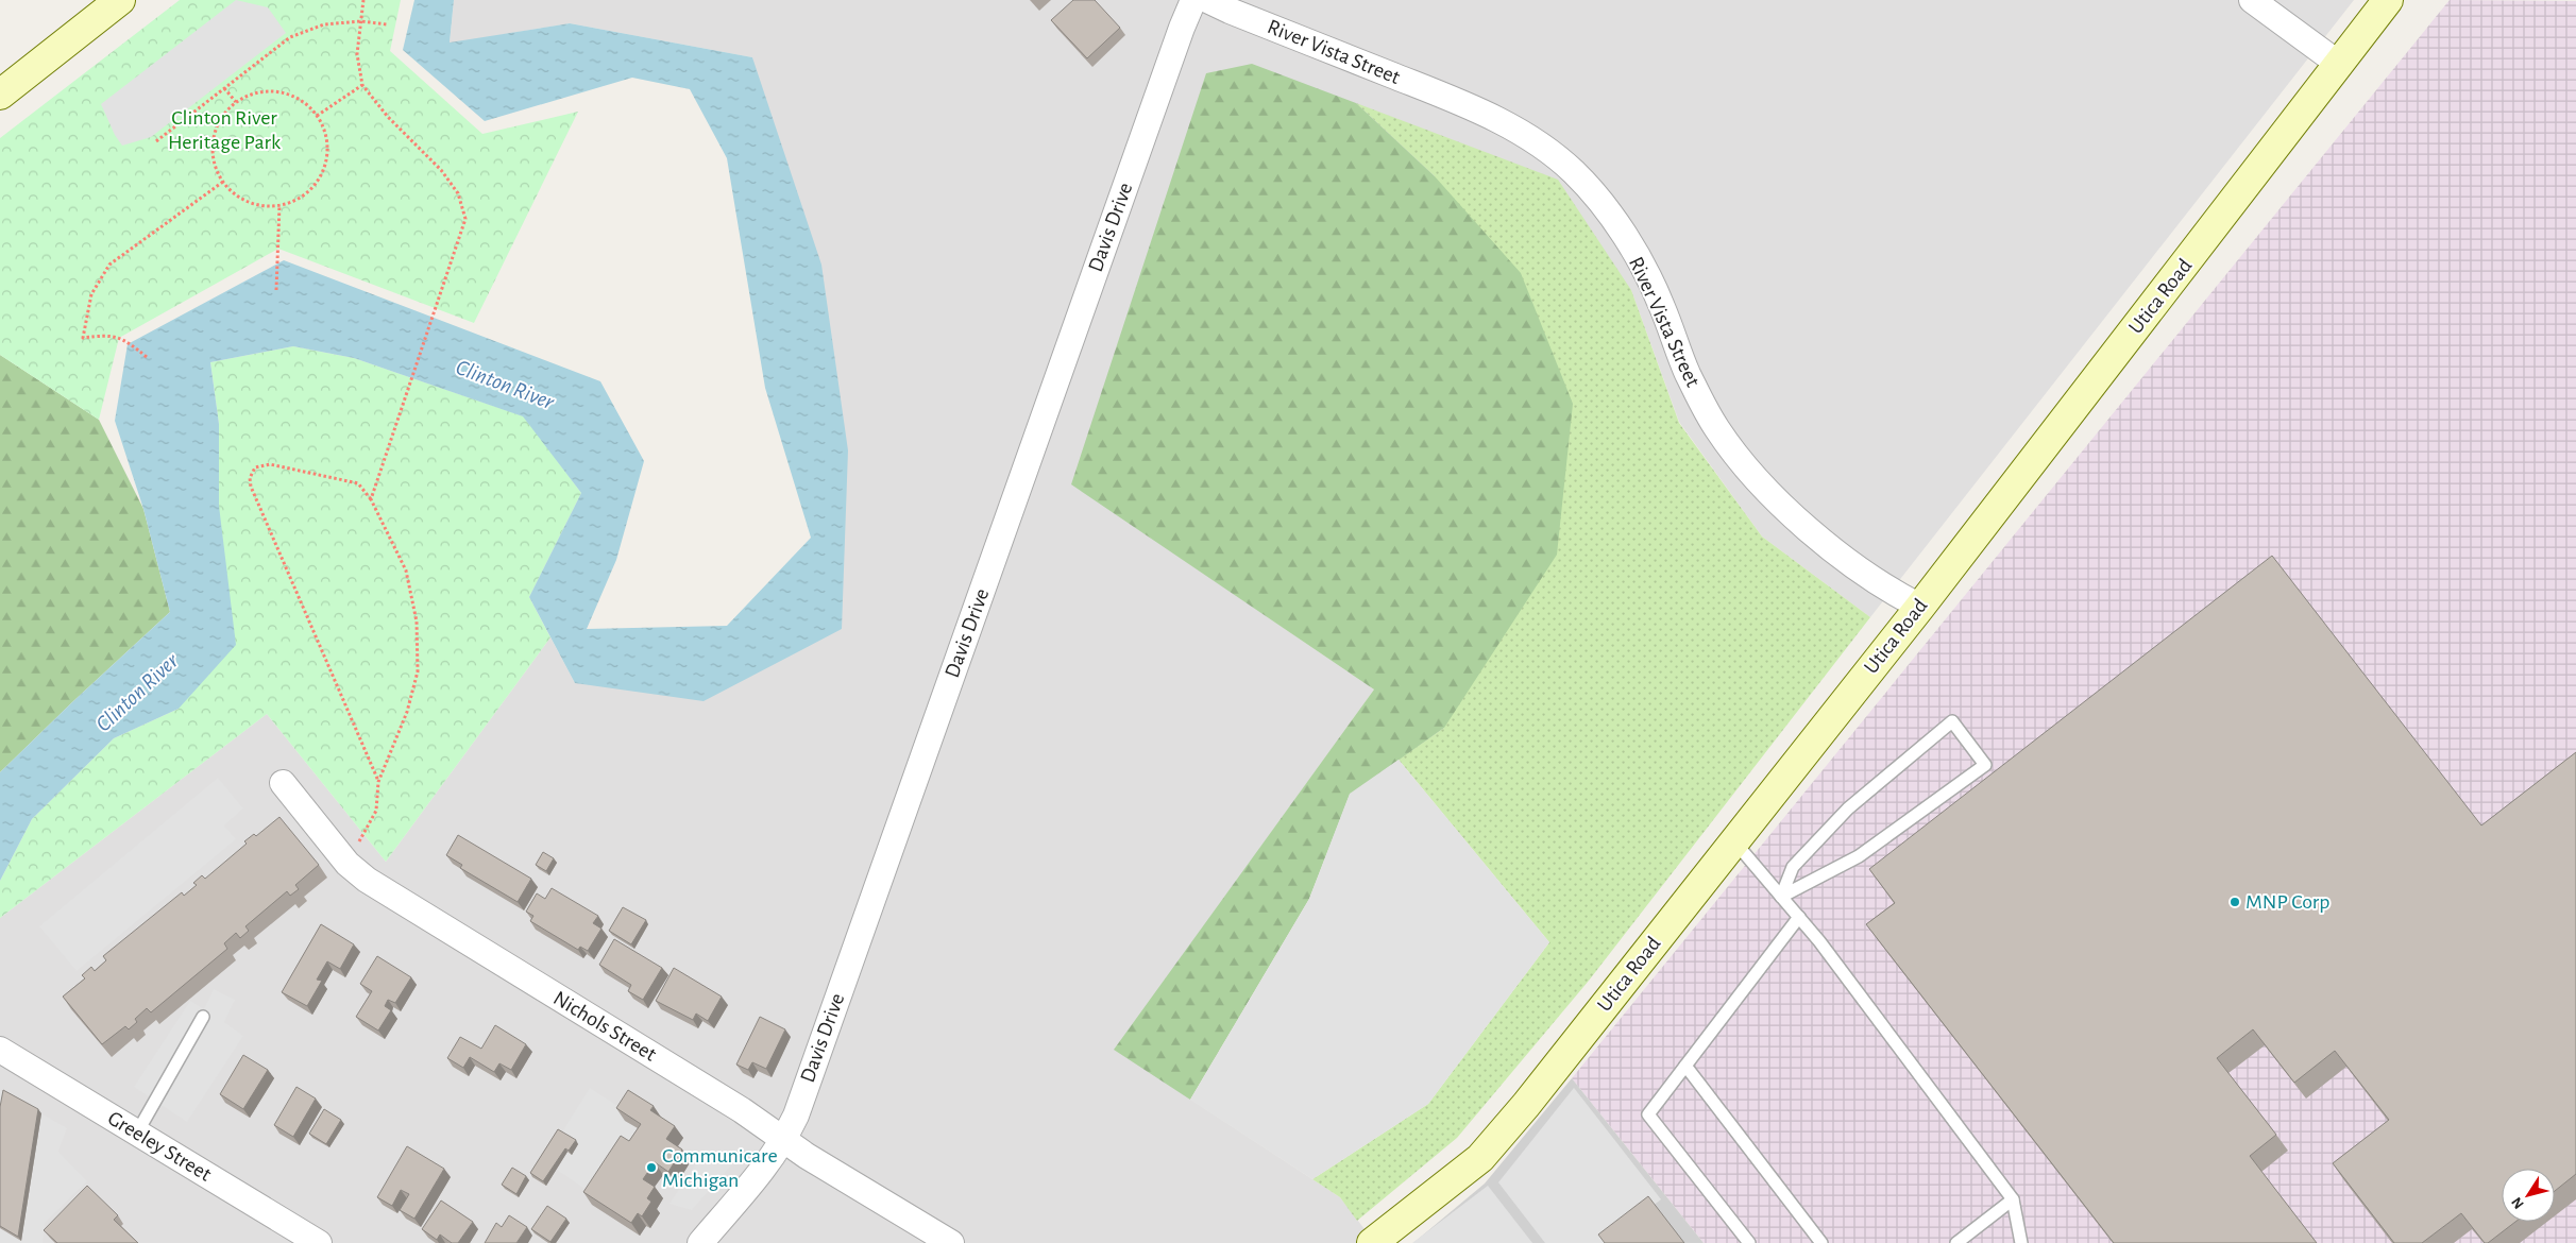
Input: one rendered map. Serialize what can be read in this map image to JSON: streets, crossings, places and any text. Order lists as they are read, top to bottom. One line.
{"streets":{"street":["River Vista Street","Davis Drive","Utica Road","Nichols Street","Greeley Street"]},"crossings":[["River Vista Street","Utica Road"],["Davis Drive","Nichols Street"]],"water":["Clinton River"],"parks":["Clinton River Heritage Park"],"places":["MNP Corp","Communicare Michigan"],"north":"bottom left"}
